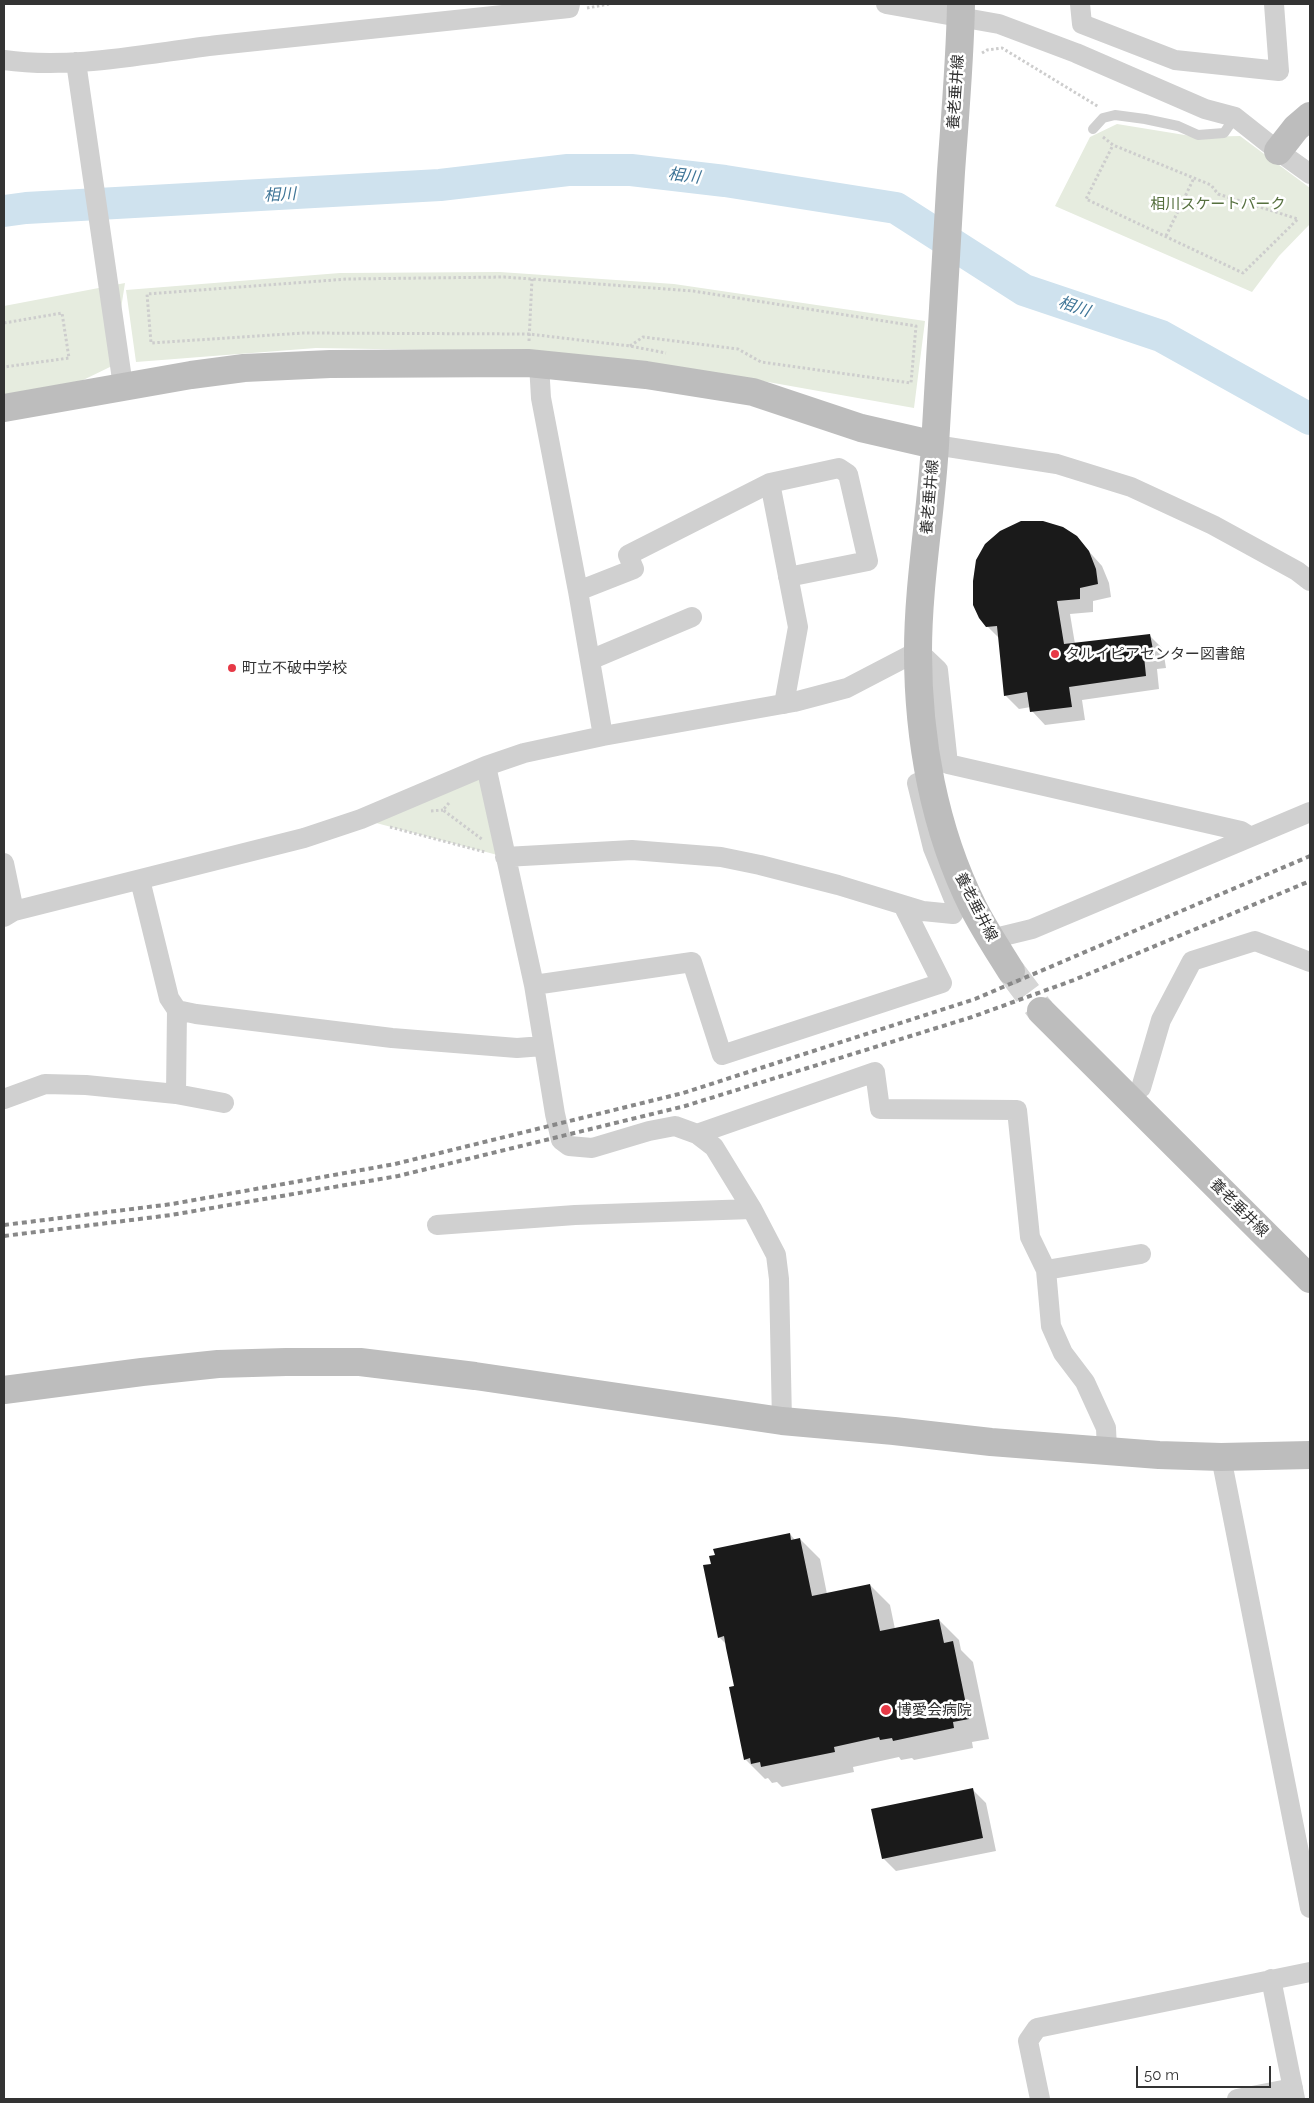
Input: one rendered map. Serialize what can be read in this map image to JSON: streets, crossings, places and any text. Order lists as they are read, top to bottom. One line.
{"streets":{"street":["養老垂井線"]},"water":["相川"],"parks":["相川スケートパーク"],"places":["タルイピアセンター図書館","町立不破中学校","博愛会病院"],"scale_bar":"50 m"}
